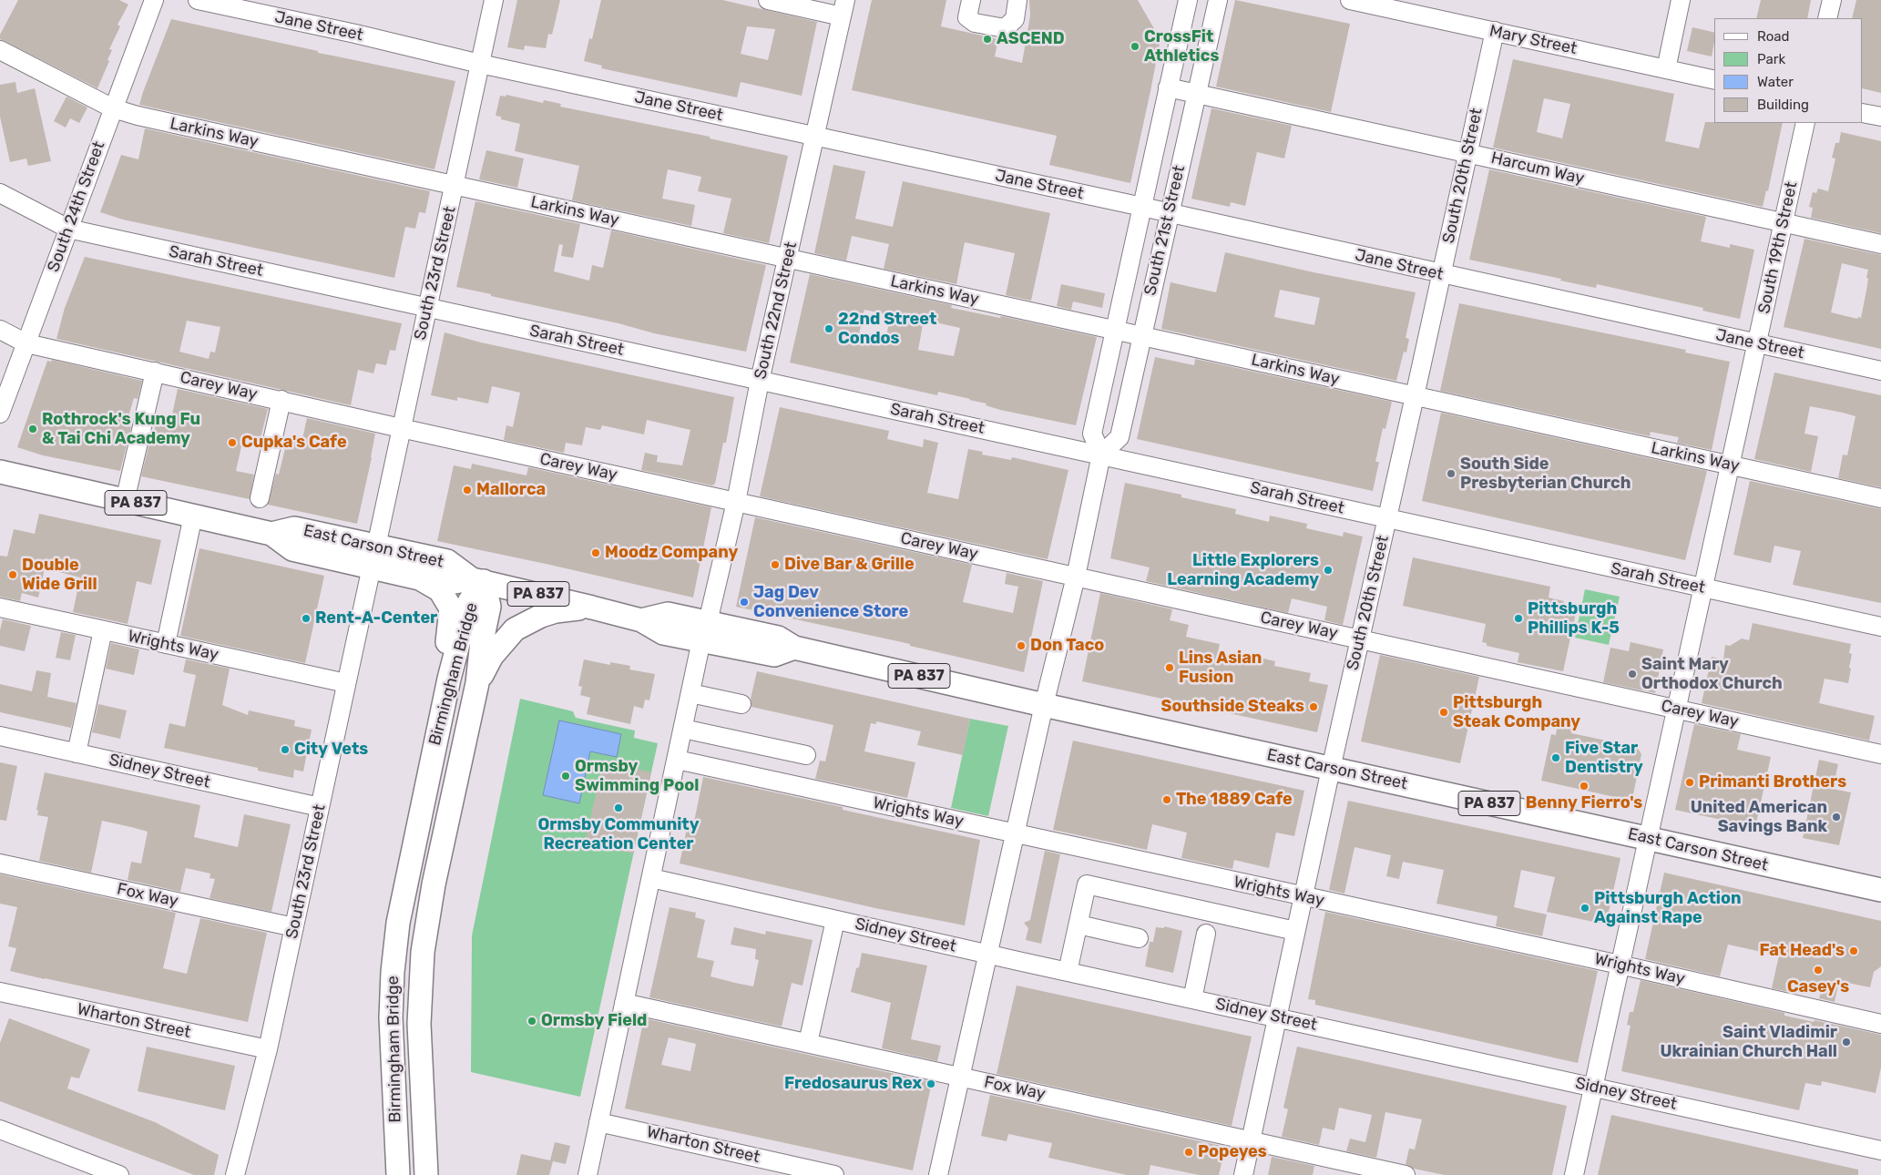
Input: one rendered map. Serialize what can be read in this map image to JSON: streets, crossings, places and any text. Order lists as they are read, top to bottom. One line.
{"streets":{"main road":["PA 837","East Carson Street","Birmingham Bridge"],"street":["Jane Street","Mary Street","Larkins Way","Harcum Way","South 20th Street","South 24th Street","South 21st Street","South 19th Street","Sarah Street","South 23rd Street","South 22nd Street","Carey Way","Wrights Way","Sidney Street","Fox Way","Wharton Street"]},"crossings":[["Jane Street","South 20th Street"],["Jane Street","South 21st Street"],["Jane Street","South 19th Street"],["Jane Street","South 23rd Street"],["Jane Street","South 22nd Street"],["Mary Street","South 20th Street"],["Larkins Way","South 20th Street"],["Larkins Way","South 24th Street"],["Larkins Way","South 21st Street"],["Larkins Way","South 19th Street"],["Larkins Way","South 23rd Street"],["Larkins Way","South 22nd Street"],["Harcum Way","South 20th Street"],["Harcum Way","South 21st Street"],["Harcum Way","South 19th Street"],["South 20th Street","Sarah Street"],["South 20th Street","Carey Way"],["South 20th Street","East Carson Street"],["South 20th Street","Wrights Way"],["South 20th Street","Sidney Street"],["South 20th Street","Fox Way"],["South 24th Street","Sarah Street"],["South 24th Street","Carey Way"],["South 21st Street","Sarah Street"],["South 19th Street","Sarah Street"],["South 19th Street","Carey Way"],["South 19th Street","East Carson Street"],["South 19th Street","Wrights Way"],["South 19th Street","Sidney Street"],["Sarah Street","South 23rd Street"],["Sarah Street","South 22nd Street"],["South 23rd Street","Carey Way"],["South 23rd Street","East Carson Street"],["South 23rd Street","Wrights Way"],["South 23rd Street","Sidney Street"],["South 23rd Street","Fox Way"],["South 23rd Street","Wharton Street"],["South 22nd Street","Carey Way"],["South 22nd Street","East Carson Street"],["South 22nd Street","Wrights Way"],["South 22nd Street","Sidney Street"],["South 22nd Street","Fox Way"],["South 22nd Street","Wharton Street"],["East Carson Street","Birmingham Bridge"]],"places":["ASCEND","CrossFit Athletics","22nd Street Condos","Rothrock's Kung Fu & Tai Chi Academy","Cupka's Cafe","South Side Presbyterian Church","Mallorca","Moodz Company","Dive Bar & Grille","Little Explorers Learning Academy","Double Wide Grill","Jag Dev Convenience Store","Rent-A-Center","Pittsburgh Phillips K-5","Don Taco","Lins Asian Fusion","Saint Mary Orthodox Church","Southside Steaks","Pittsburgh Steak Company","City Vets","Five Star Dentistry","Ormsby Swimming Pool","Primanti Brothers","Benny Fierro's","The 1889 Cafe","Ormsby Community Recreation Center","United American Savings Bank","Pittsburgh Action Against Rape","Fat Head's","Casey's","Ormsby Field","Saint Vladimir Ukrainian Church Hall","Fredosaurus Rex","Popeyes"],"legend":["Road","Park","Water","Building"]}
